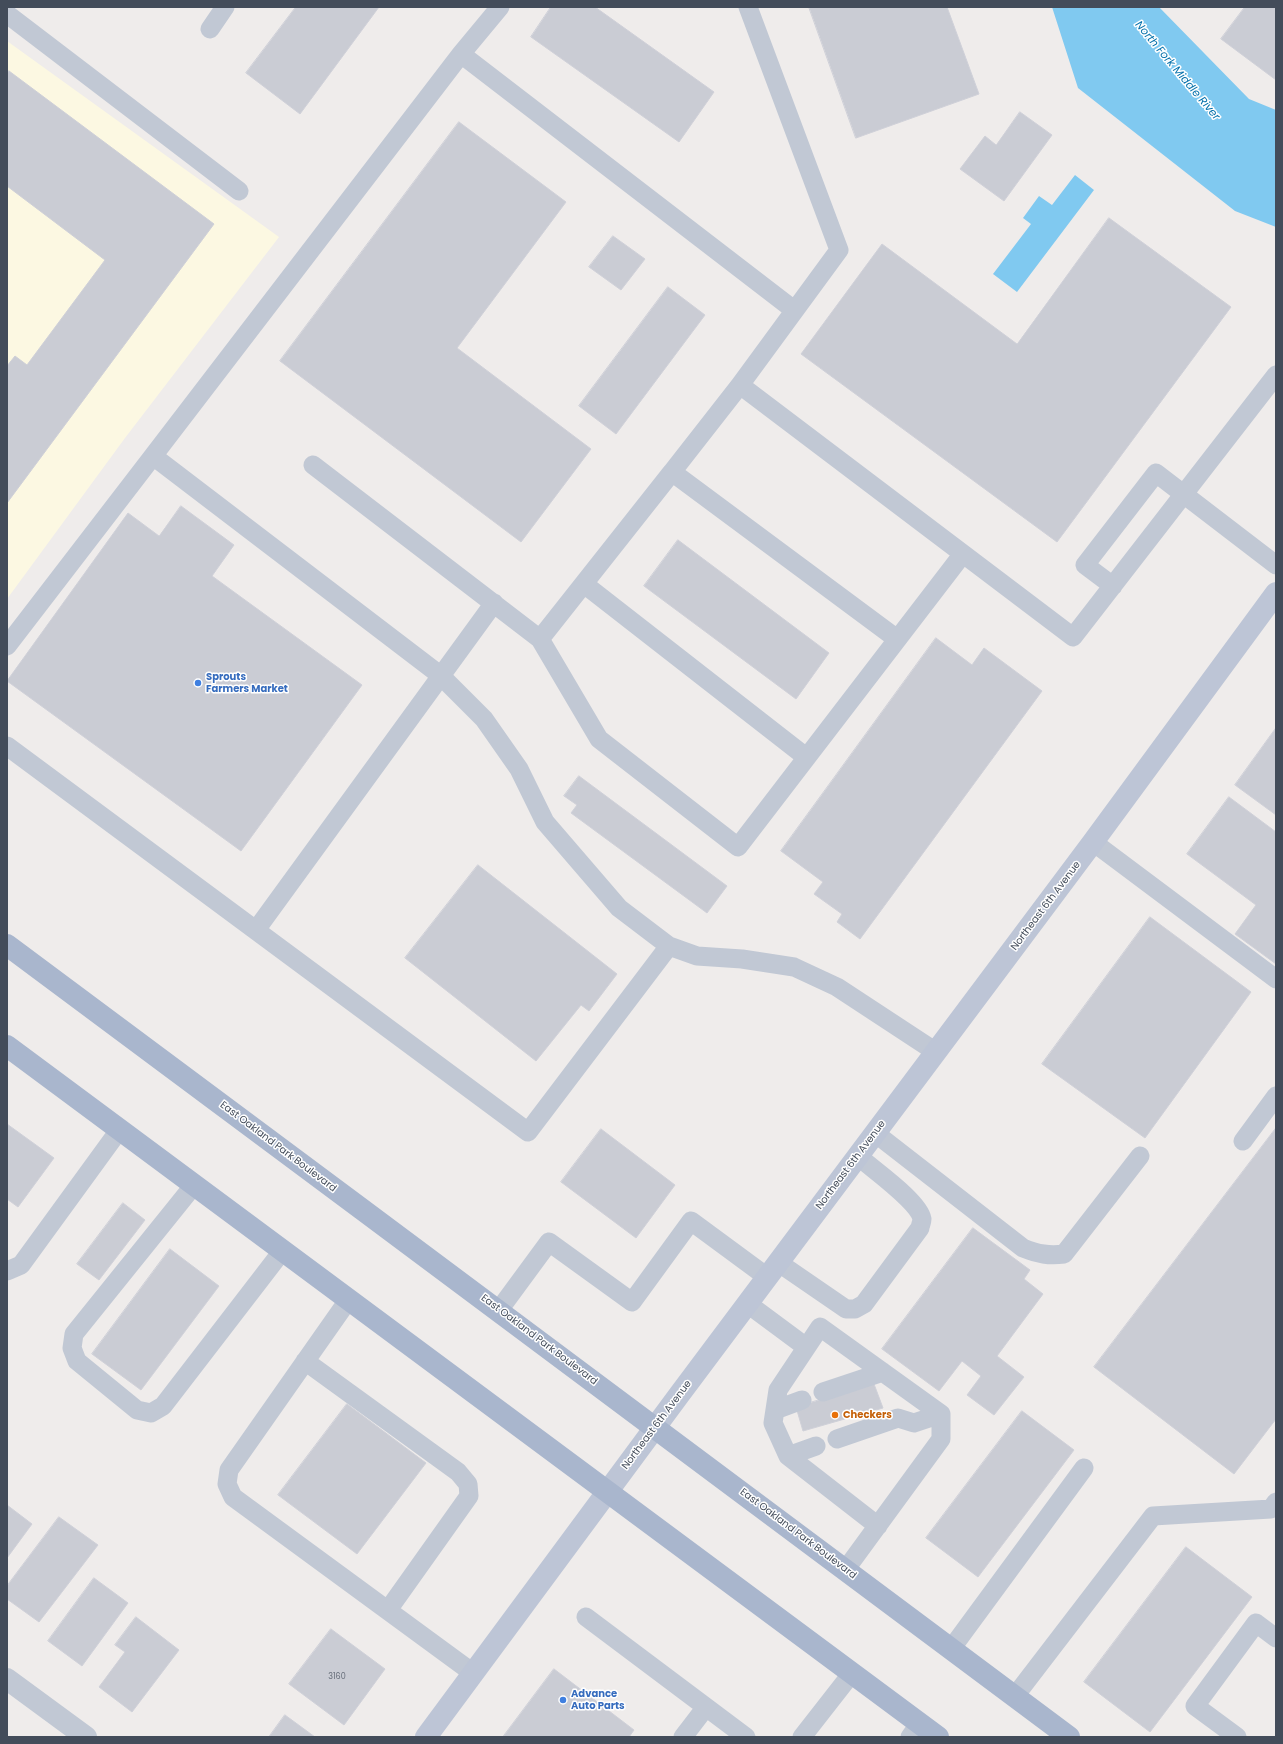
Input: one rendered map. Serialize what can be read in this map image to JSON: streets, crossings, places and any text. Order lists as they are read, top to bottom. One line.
{"streets":{"main road":["East Oakland Park Boulevard"],"street":["Northeast 6th Avenue"]},"crossings":[["Northeast 6th Avenue","East Oakland Park Boulevard"]],"water":["North Fork Middle River"],"places":["Sprouts Farmers Market","Checkers","Advance Auto Parts"],"house_numbers":["3160"]}
